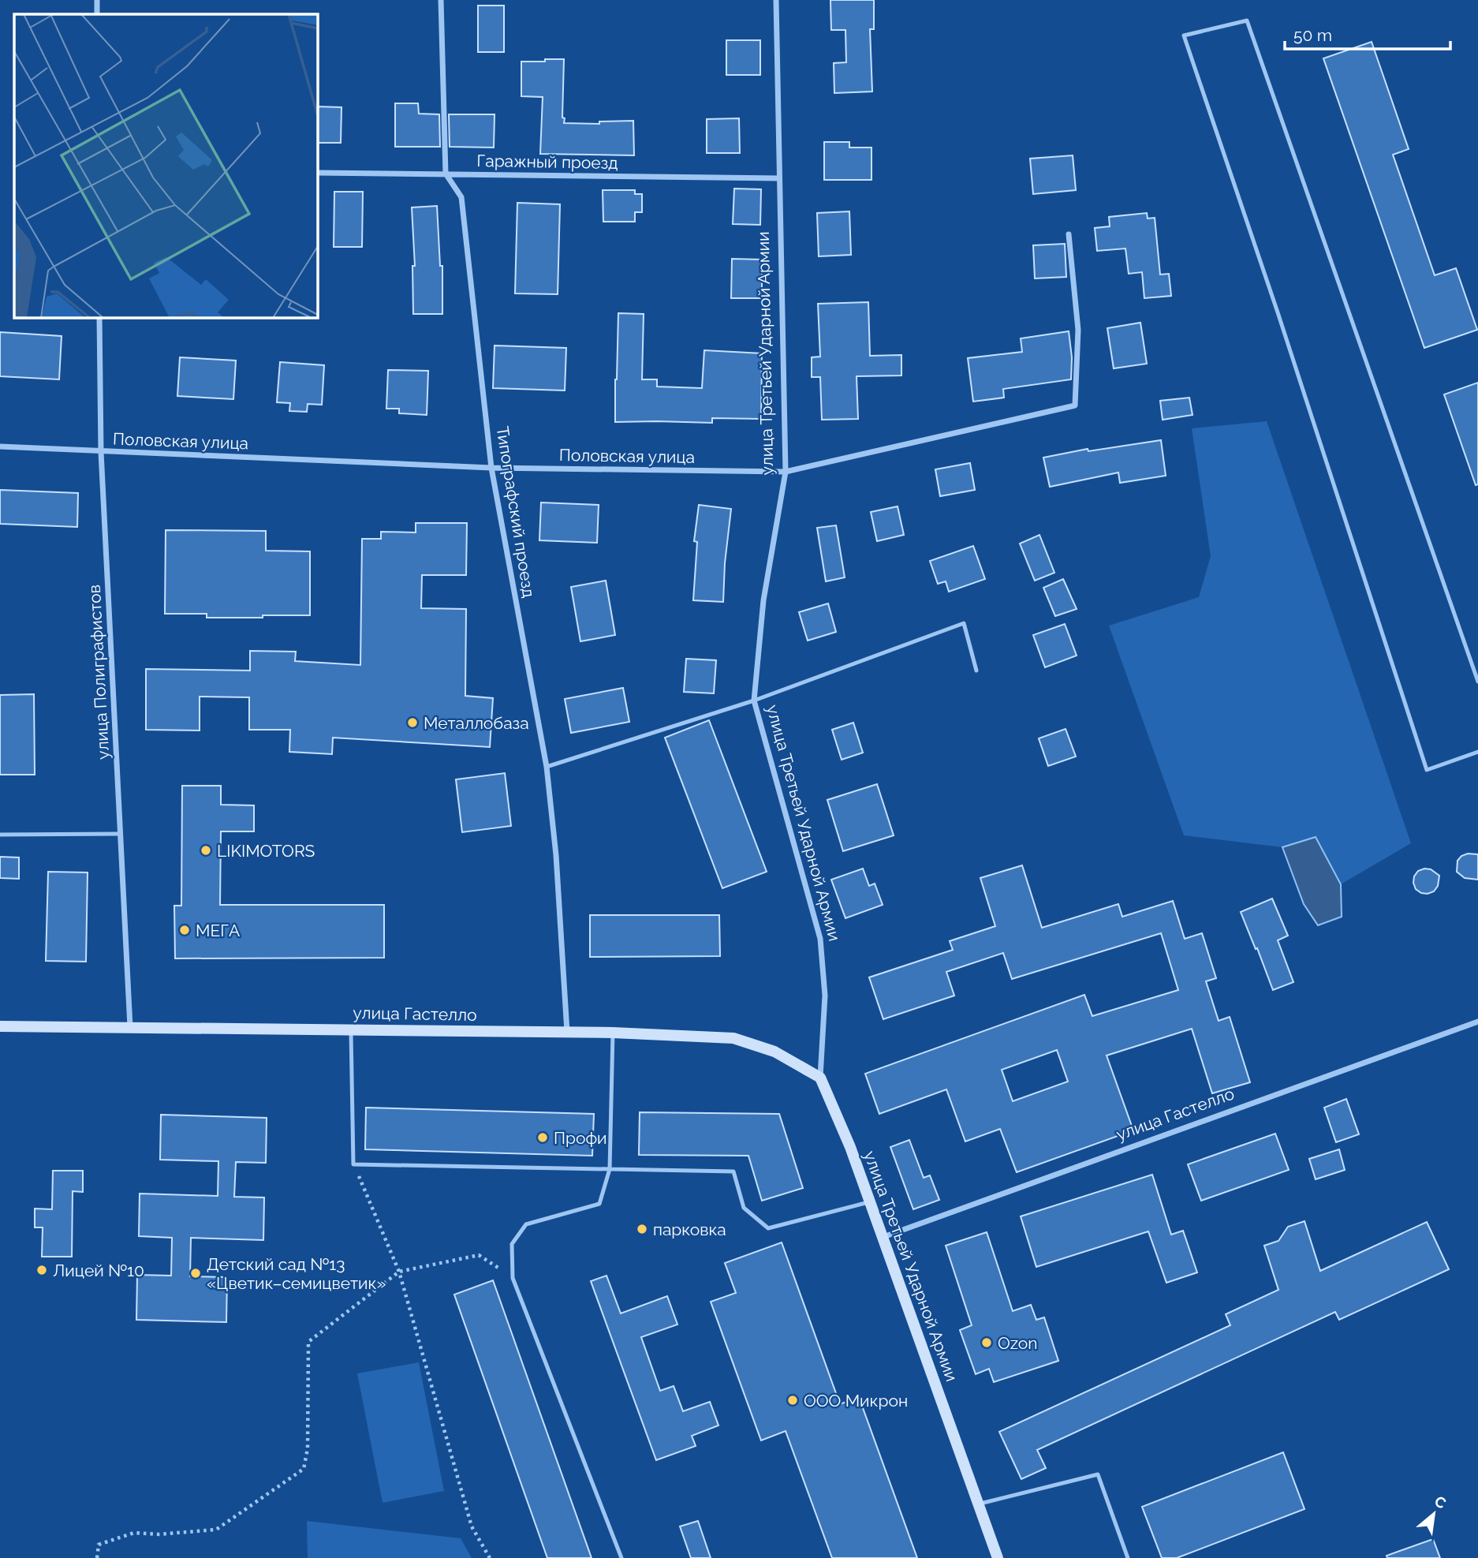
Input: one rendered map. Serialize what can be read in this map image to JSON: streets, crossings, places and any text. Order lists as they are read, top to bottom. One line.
{"streets":{"main road":["улица Третьей Ударной Армии","улица Гастелло"],"street":["Гаражный проезд","Половская улица","Типографский проезд","улица Полиграфистов"]},"crossings":[["Гаражный проезд","улица Третьей Ударной Армии"],["Гаражный проезд","Типографский проезд"],["улица Третьей Ударной Армии","Половская улица"],["улица Третьей Ударной Армии","улица Гастелло"],["Половская улица","Типографский проезд"],["Половская улица","улица Полиграфистов"],["Типографский проезд","улица Гастелло"],["улица Полиграфистов","улица Гастелло"]],"places":["Металлобаза","LIKIMOTORS","МЕГА","Профи","парковка","Лицей №10","Детский сад №13 «Цветик–семицветик»","Ozon","ООО Микрон"],"scale_bar":"50 m","north":"top right"}
